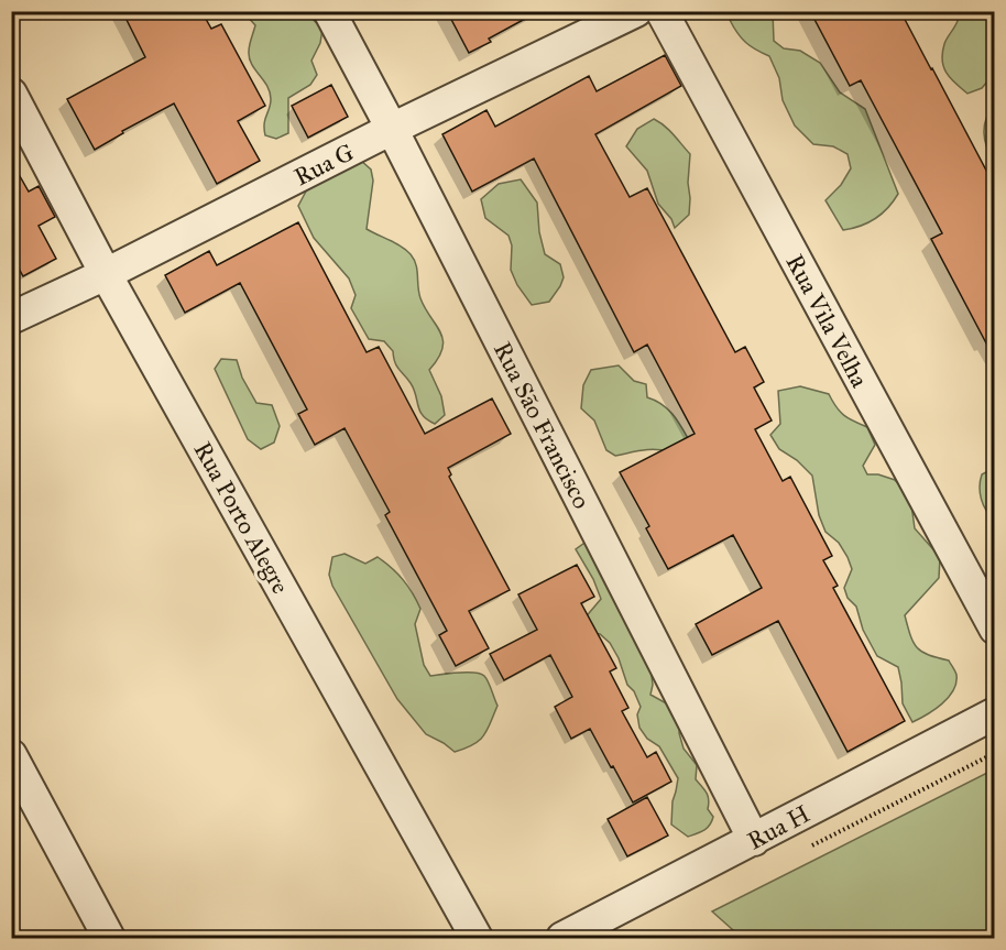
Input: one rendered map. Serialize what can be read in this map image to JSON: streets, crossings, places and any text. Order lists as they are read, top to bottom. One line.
{"streets":{"street":["Rua G","Rua Vila Velha","Rua São Francisco","Rua Porto Alegre","Rua H"]},"crossings":[["Rua G","Rua São Francisco"],["Rua G","Rua Porto Alegre"],["Rua São Francisco","Rua H"]]}
